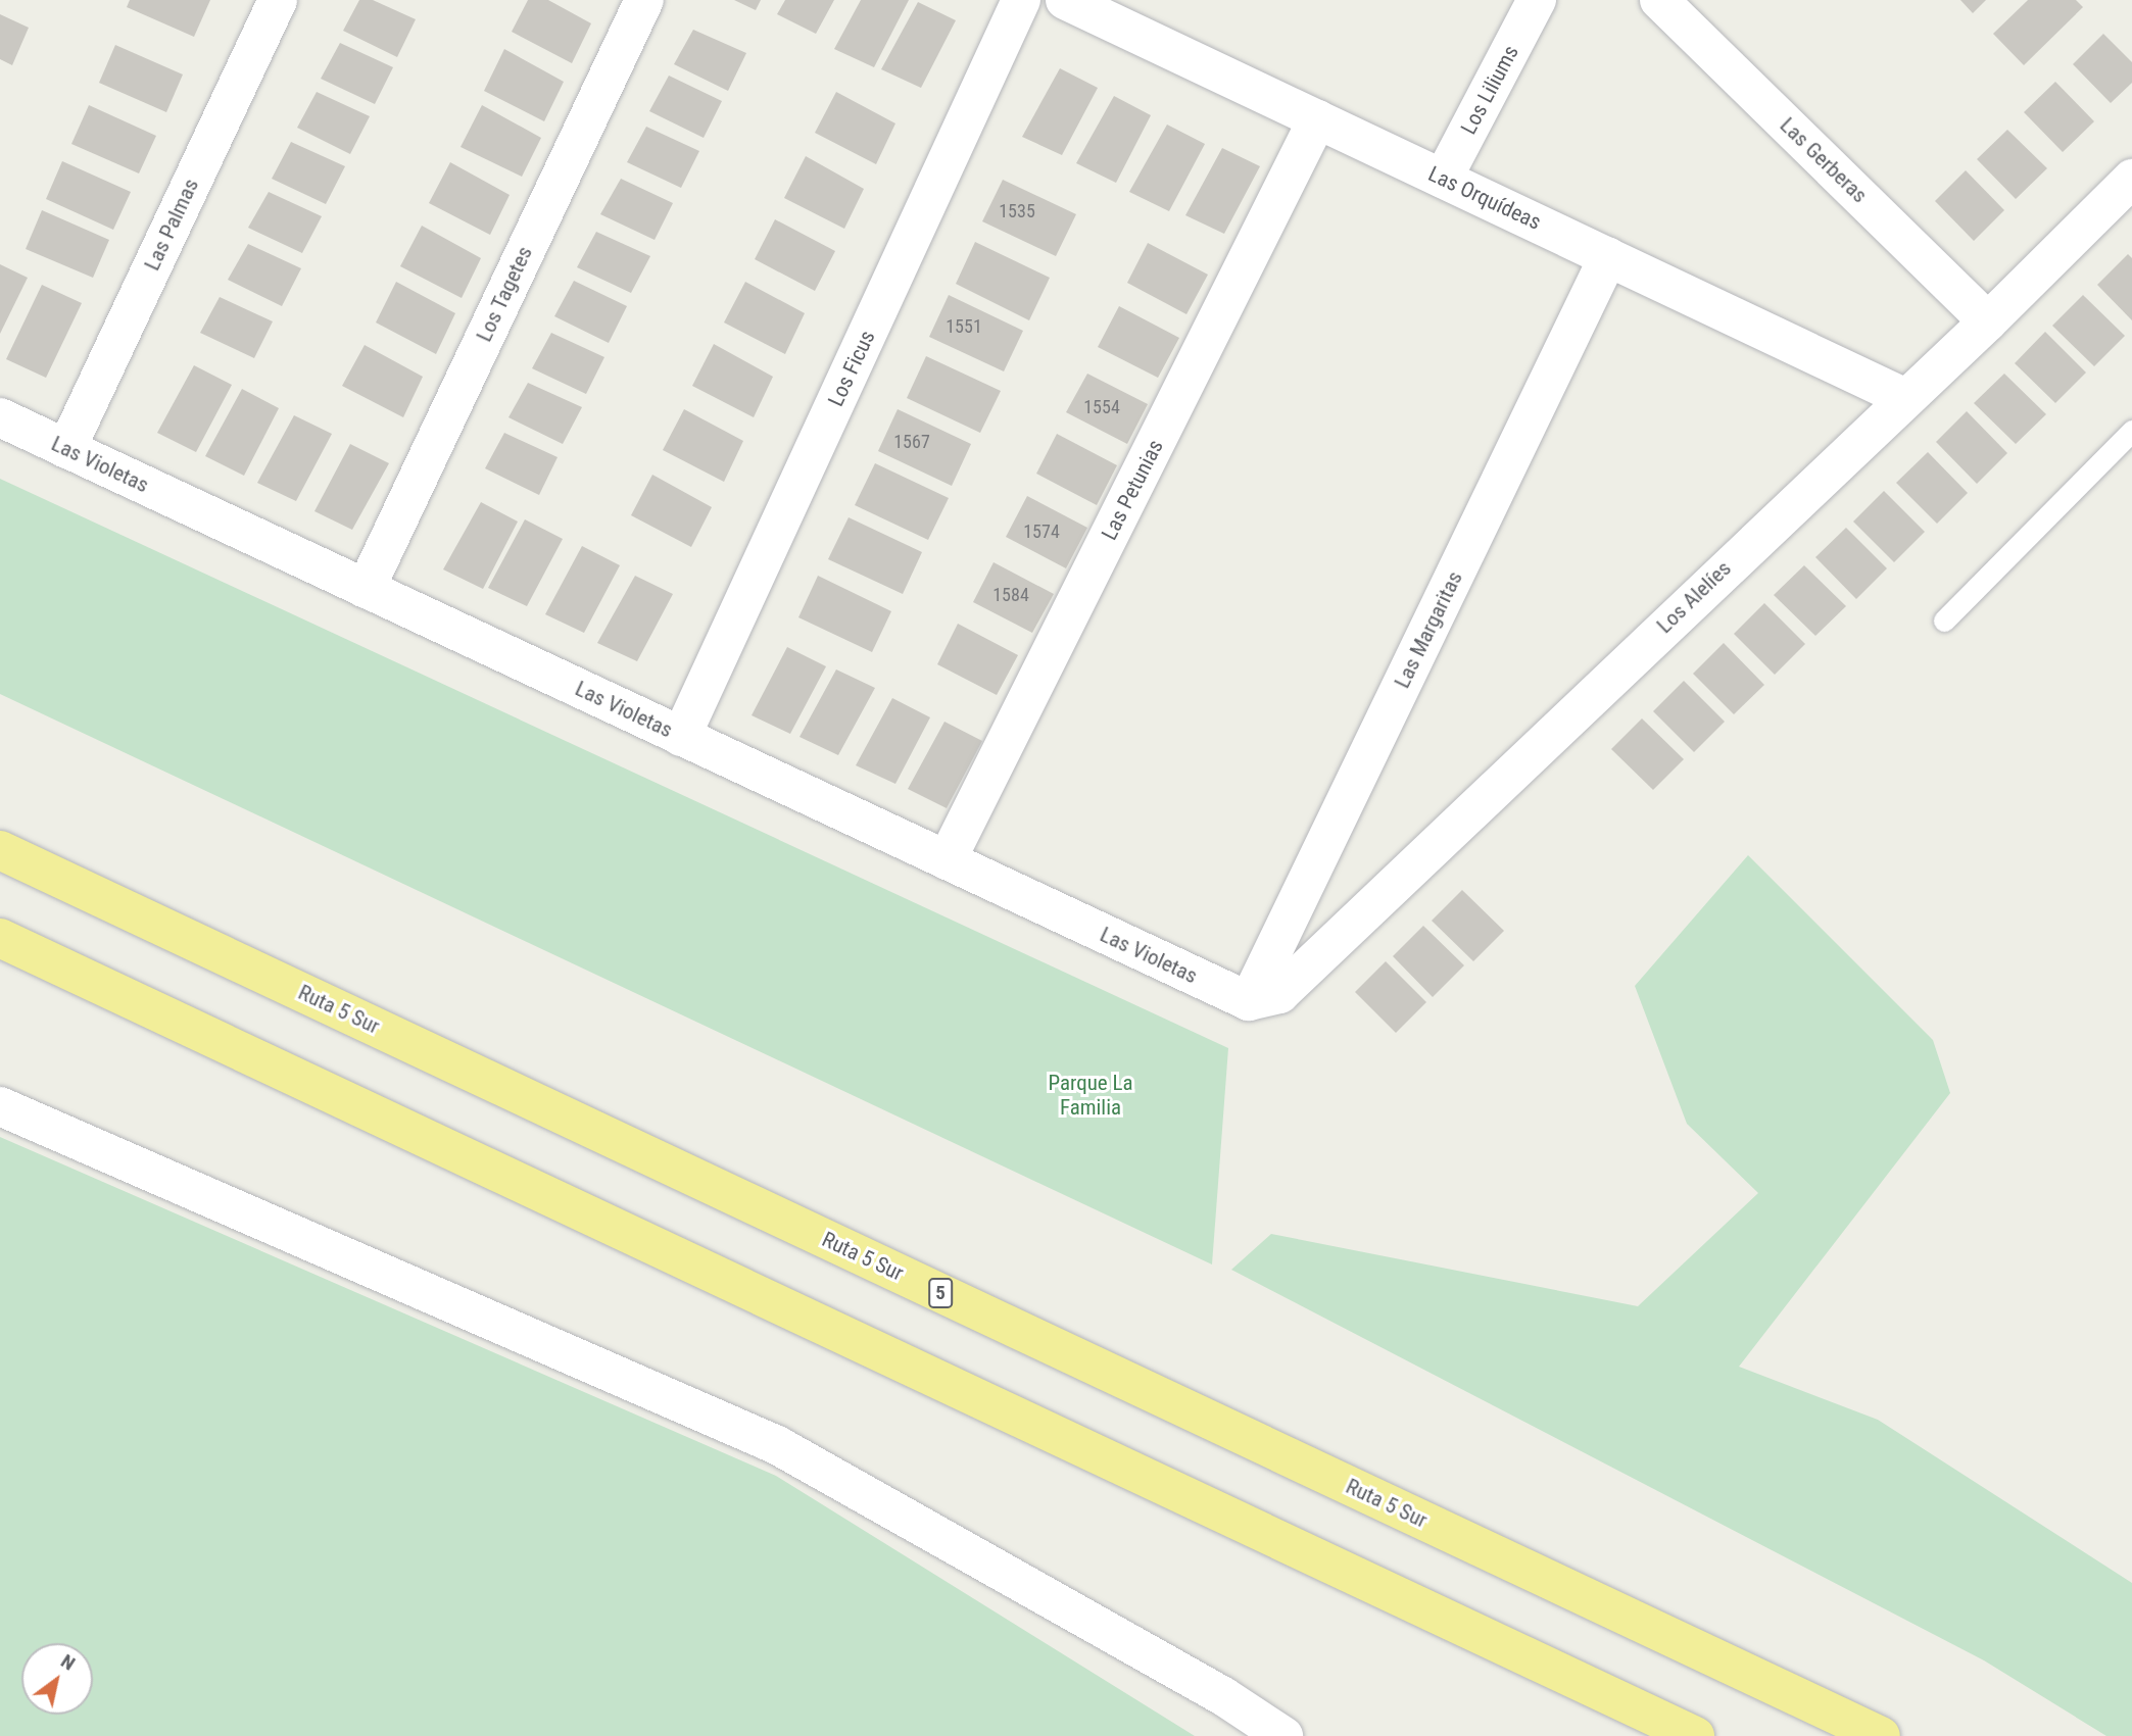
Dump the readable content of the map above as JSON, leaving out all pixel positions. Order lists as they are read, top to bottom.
{
  "streets": {
    "highway": ["Ruta 5 Sur", "5"],
    "street": [
      "Los Liliums",
      "Las Gerberas",
      "Las Orquídeas",
      "Las Palmas",
      "Los Tagetes",
      "Los Ficus",
      "Las Violetas",
      "Las Petunias",
      "Los Alelíes",
      "Las Margaritas"
    ]
  },
  "crossings": [
    ["Los Liliums", "Las Orquídeas"],
    ["Las Gerberas", "Los Alelíes"],
    ["Las Orquídeas", "Las Petunias"],
    ["Las Orquídeas", "Los Alelíes"],
    ["Las Orquídeas", "Las Margaritas"],
    ["Las Palmas", "Las Violetas"],
    ["Los Tagetes", "Las Violetas"],
    ["Los Ficus", "Las Violetas"],
    ["Las Violetas", "Las Petunias"],
    ["Las Violetas", "Los Alelíes"],
    ["Las Violetas", "Las Margaritas"],
    ["Los Alelíes", "Las Margaritas"]
  ],
  "parks": ["Parque La Familia"],
  "house_numbers": [
    "1535",
    "1551",
    "1554",
    "1567",
    "1574",
    "1584"
  ],
  "north": "top right"
}
